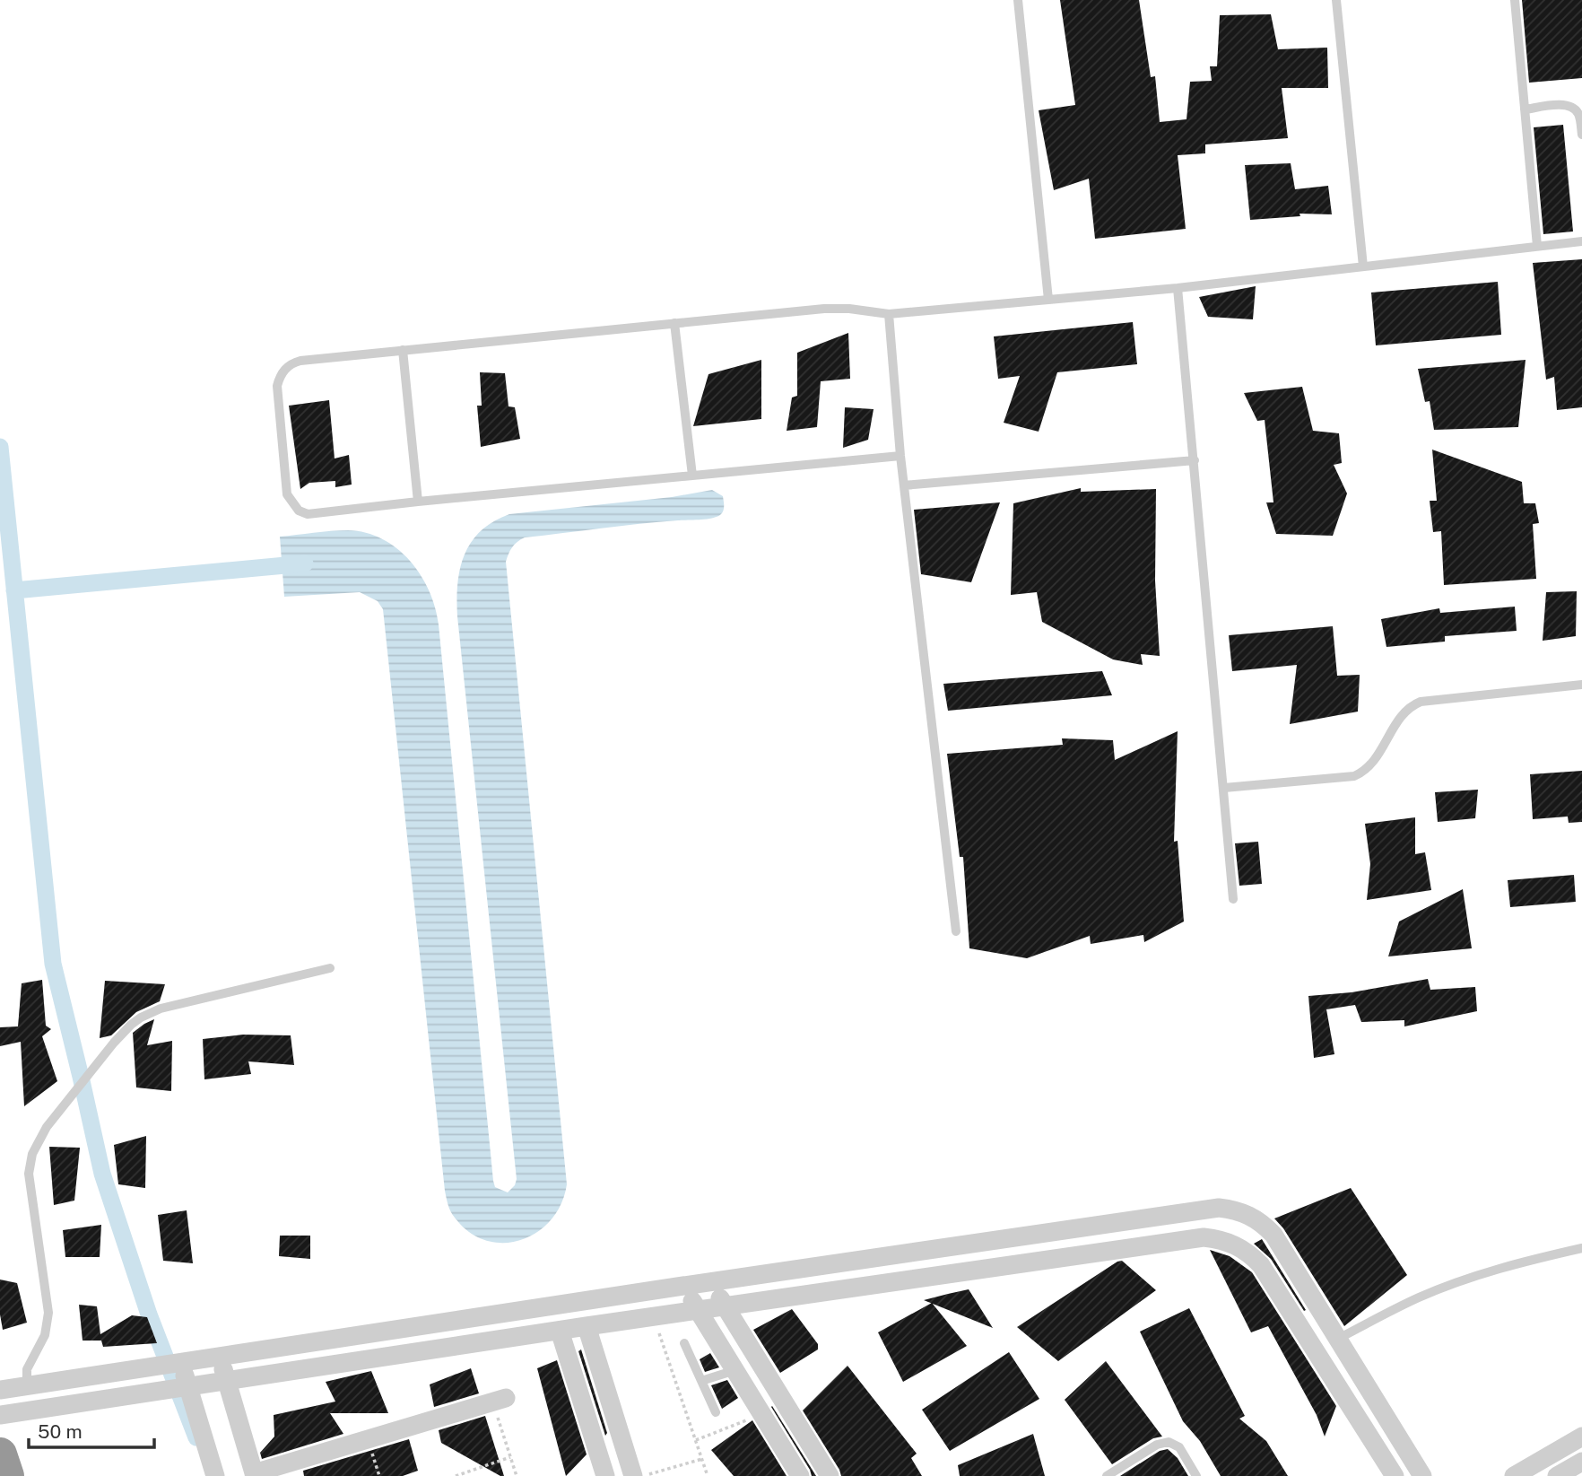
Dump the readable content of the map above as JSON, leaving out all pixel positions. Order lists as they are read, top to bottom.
{
  "scale_bar": "50 m"
}
